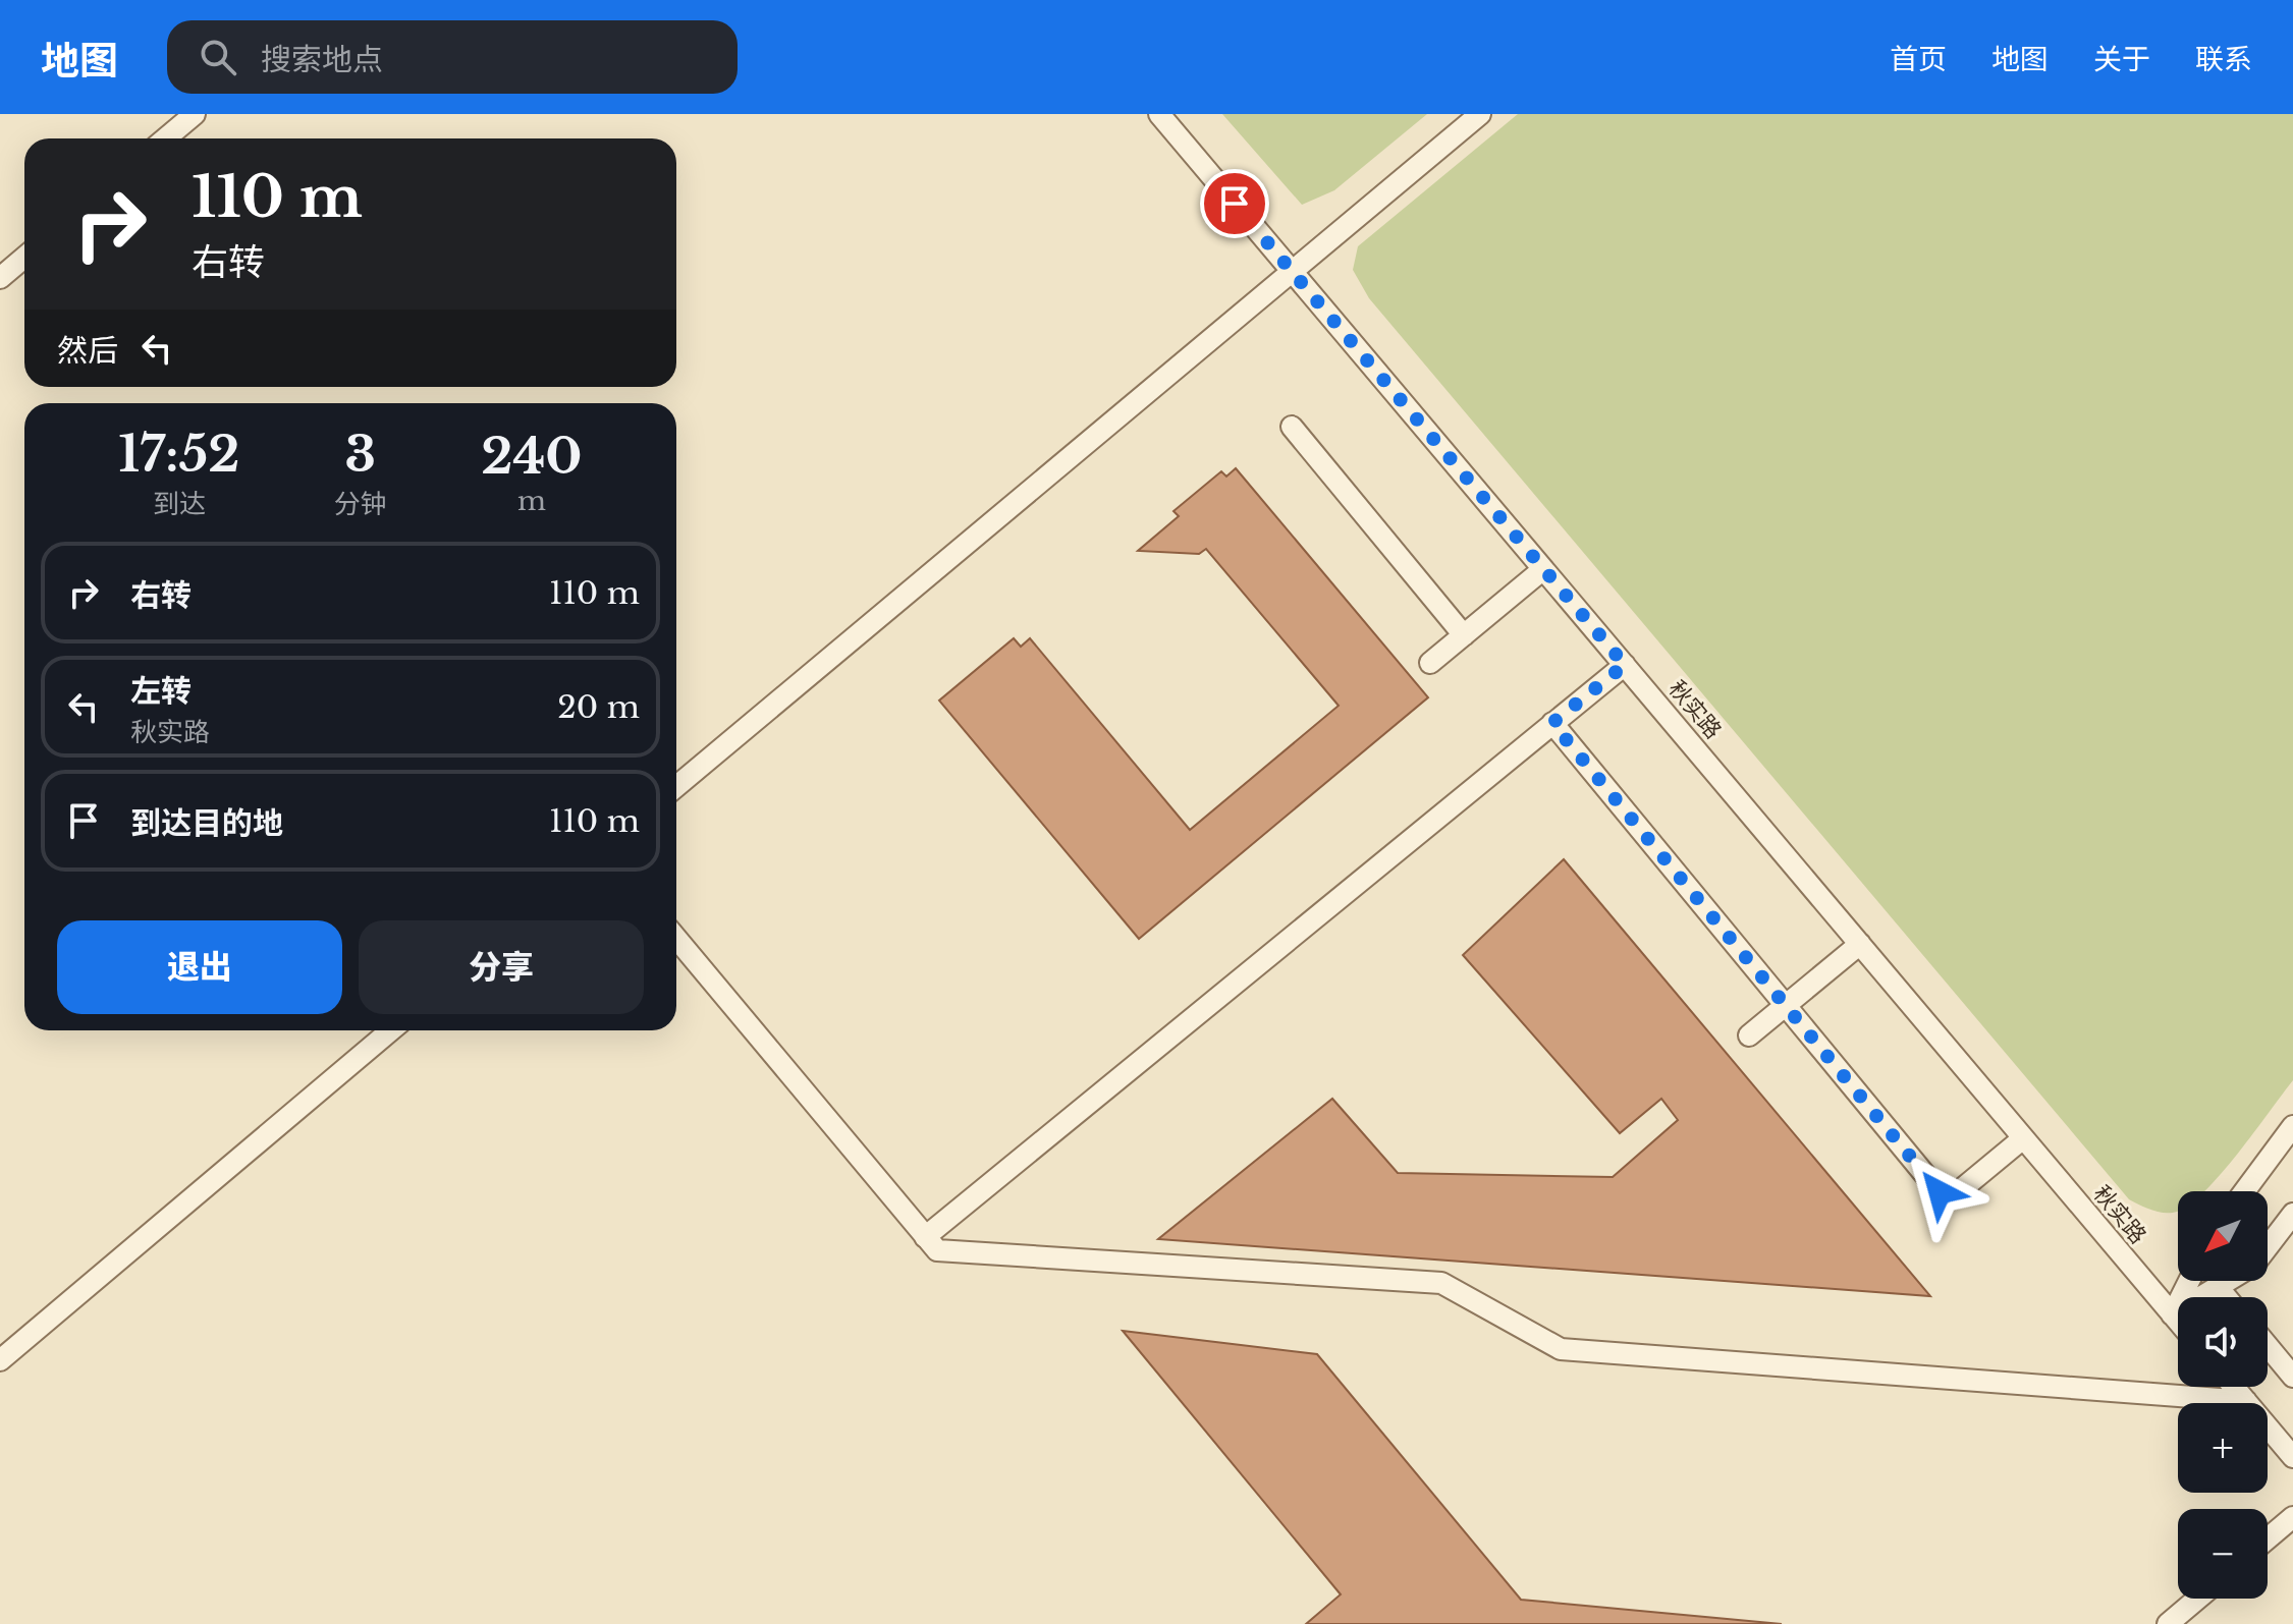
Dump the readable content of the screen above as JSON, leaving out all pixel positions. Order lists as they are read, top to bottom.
{
  "streets": {
    "lane": ["秋实路"]
  },
  "north": "bottom left",
  "page": {
    "header": "地图",
    "search": "搜索地点",
    "nav": [
      "首页",
      "地图",
      "关于",
      "联系"
    ],
    "turn": ["110 m", "右转"],
    "then": "然后",
    "eta": [
      "17:52",
      "到达",
      "3",
      "分钟",
      "240",
      "m"
    ],
    "list": [
      {
        "name": "右转",
        "value": "110 m"
      },
      {
        "name": "左转",
        "note": "秋实路",
        "value": "20 m"
      },
      {
        "name": "到达目的地",
        "value": "110 m"
      }
    ],
    "buttons": ["退出", "分享"],
    "map_buttons": ["+", "−"]
  }
}
